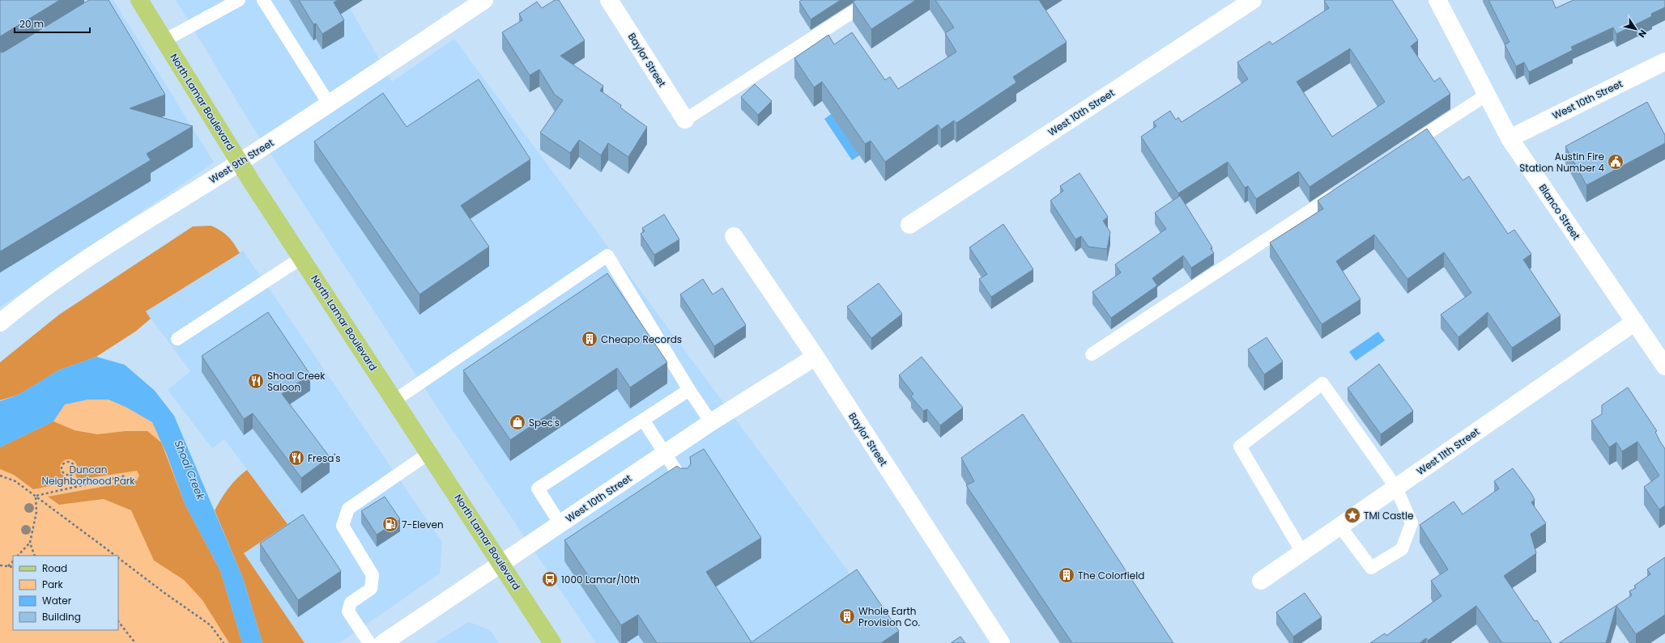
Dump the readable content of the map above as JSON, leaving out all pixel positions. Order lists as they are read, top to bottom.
{
  "streets": {
    "main road": ["North Lamar Boulevard"],
    "street": [
      "Baylor Street",
      "West 10th Street",
      "West 9th Street",
      "Blanco Street",
      "West 11th Street"
    ]
  },
  "crossings": [
    ["Baylor Street", "West 10th Street"],
    ["West 10th Street", "North Lamar Boulevard"],
    ["West 10th Street", "Blanco Street"],
    ["North Lamar Boulevard", "West 9th Street"],
    ["Blanco Street", "West 11th Street"]
  ],
  "water": ["Shoal Creek"],
  "parks": ["Duncan Neighborhood Park"],
  "places": {
    "public building": ["Austin Fire Station Number 4"],
    "building": ["Cheapo Records", "The Colorfield", "Whole Earth Provision Co."],
    "restaurant": ["Shoal Creek Saloon", "Fresa's"],
    "shop": ["Spec's"],
    "place": ["TMI Castle"],
    "fuel station": ["7-Eleven"],
    "bus stop": ["1000 Lamar/10th"]
  },
  "legend": [
    "Road",
    "Park",
    "Water",
    "Building"
  ],
  "scale_bar": "20 m",
  "north": "bottom right"
}
